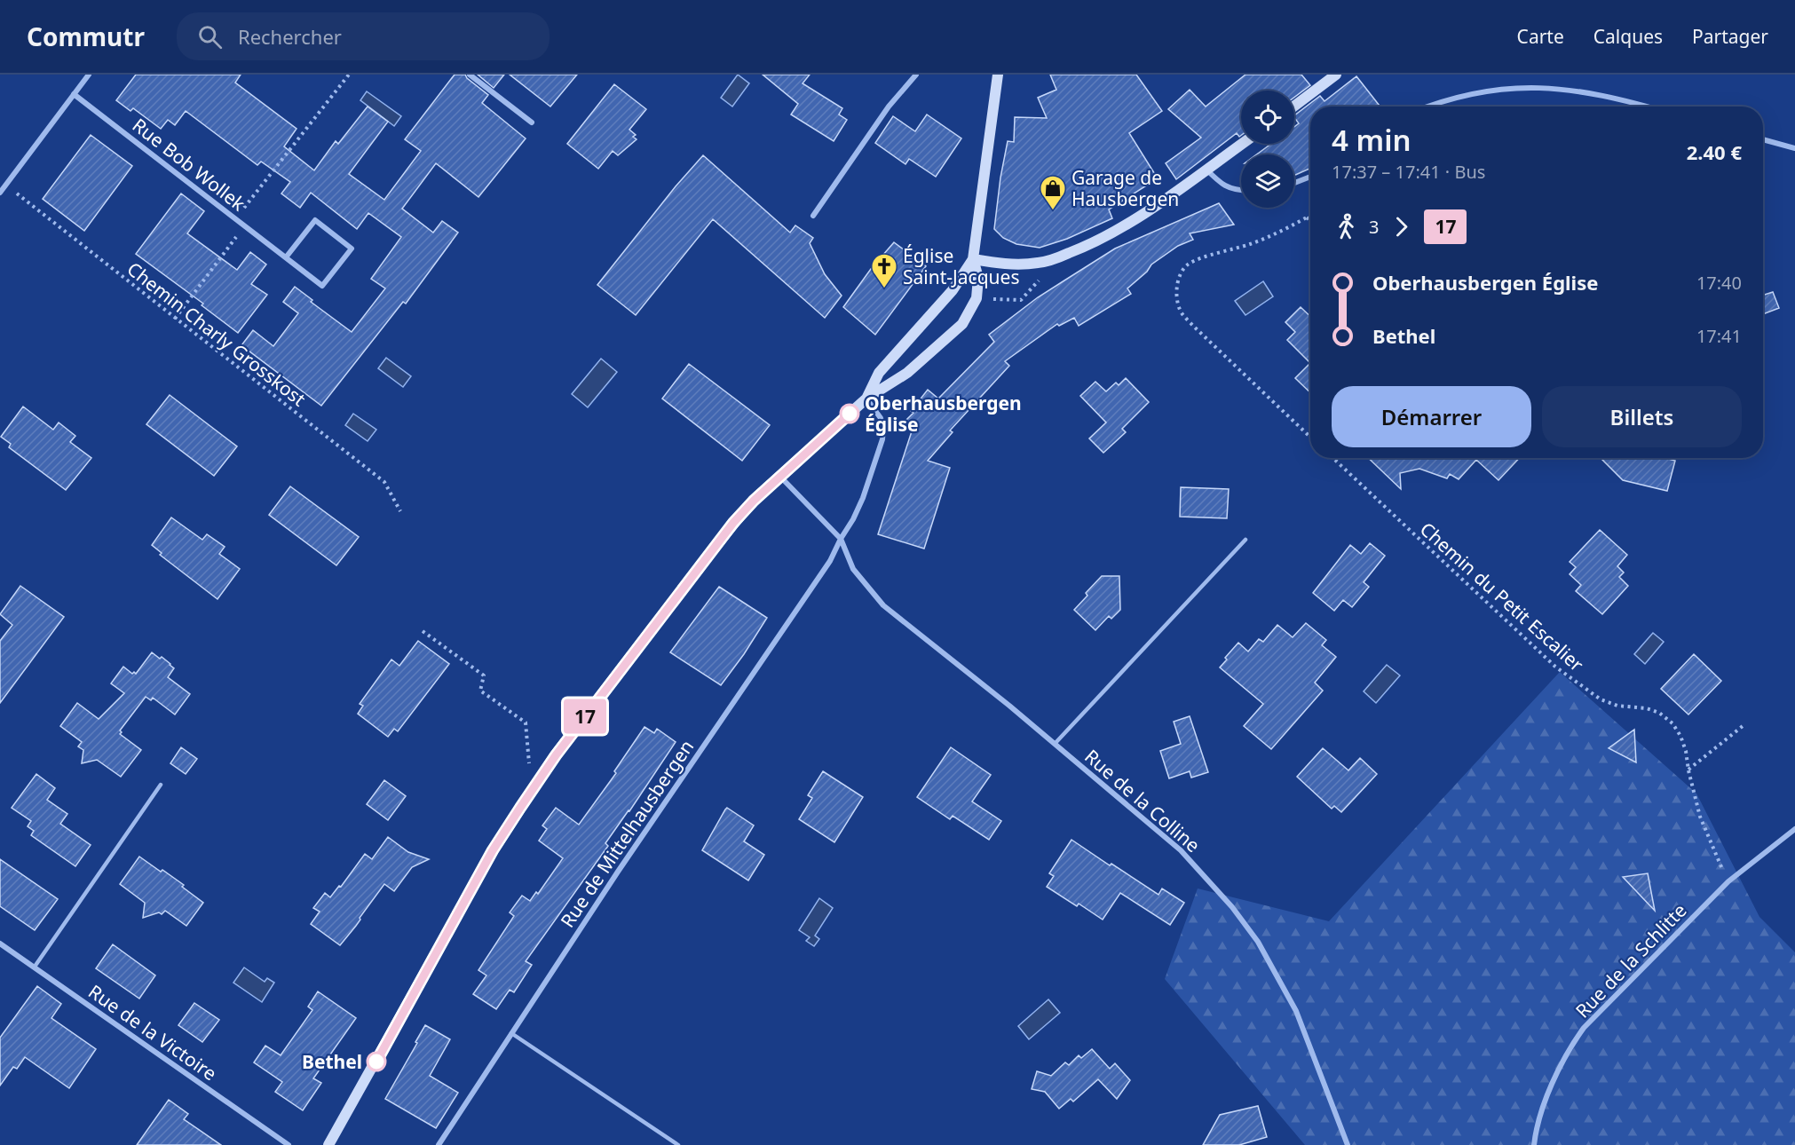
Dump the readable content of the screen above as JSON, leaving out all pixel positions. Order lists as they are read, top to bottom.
{
  "streets": {
    "street": [
      "Rue Bob Wollek",
      "Rue de la Colline",
      "Rue de Mittelhausbergen",
      "Rue de la Schlitte",
      "Rue de la Victoire"
    ],
    "path": ["Chemin Charly Grosskost", "Chemin du Petit Escalier"]
  },
  "crossings": [
    ["Chemin du Petit Escalier", "Rue de la Schlitte"],
    ["Rue de la Colline", "Rue de Mittelhausbergen"]
  ],
  "places": {
    "shop": ["Garage de Hausbergen"],
    "church": ["Église Saint-Jacques"],
    "other": ["Oberhausbergen Église", "Bethel"]
  },
  "lines": ["bus line 17"],
  "page": {
    "header": "Commutr",
    "search": "Rechercher",
    "nav": ["Carte", "Calques", "Partager"],
    "on_map": "17",
    "heading": ["4 min", "17:37 – 17:41 · Bus", "2.40 €"],
    "legs": ["3", "17"],
    "list": [
      {
        "name": "Oberhausbergen Église",
        "value": "17:40"
      },
      {
        "name": "Bethel",
        "value": "17:41"
      }
    ],
    "buttons": ["Démarrer", "Billets"]
  }
}
